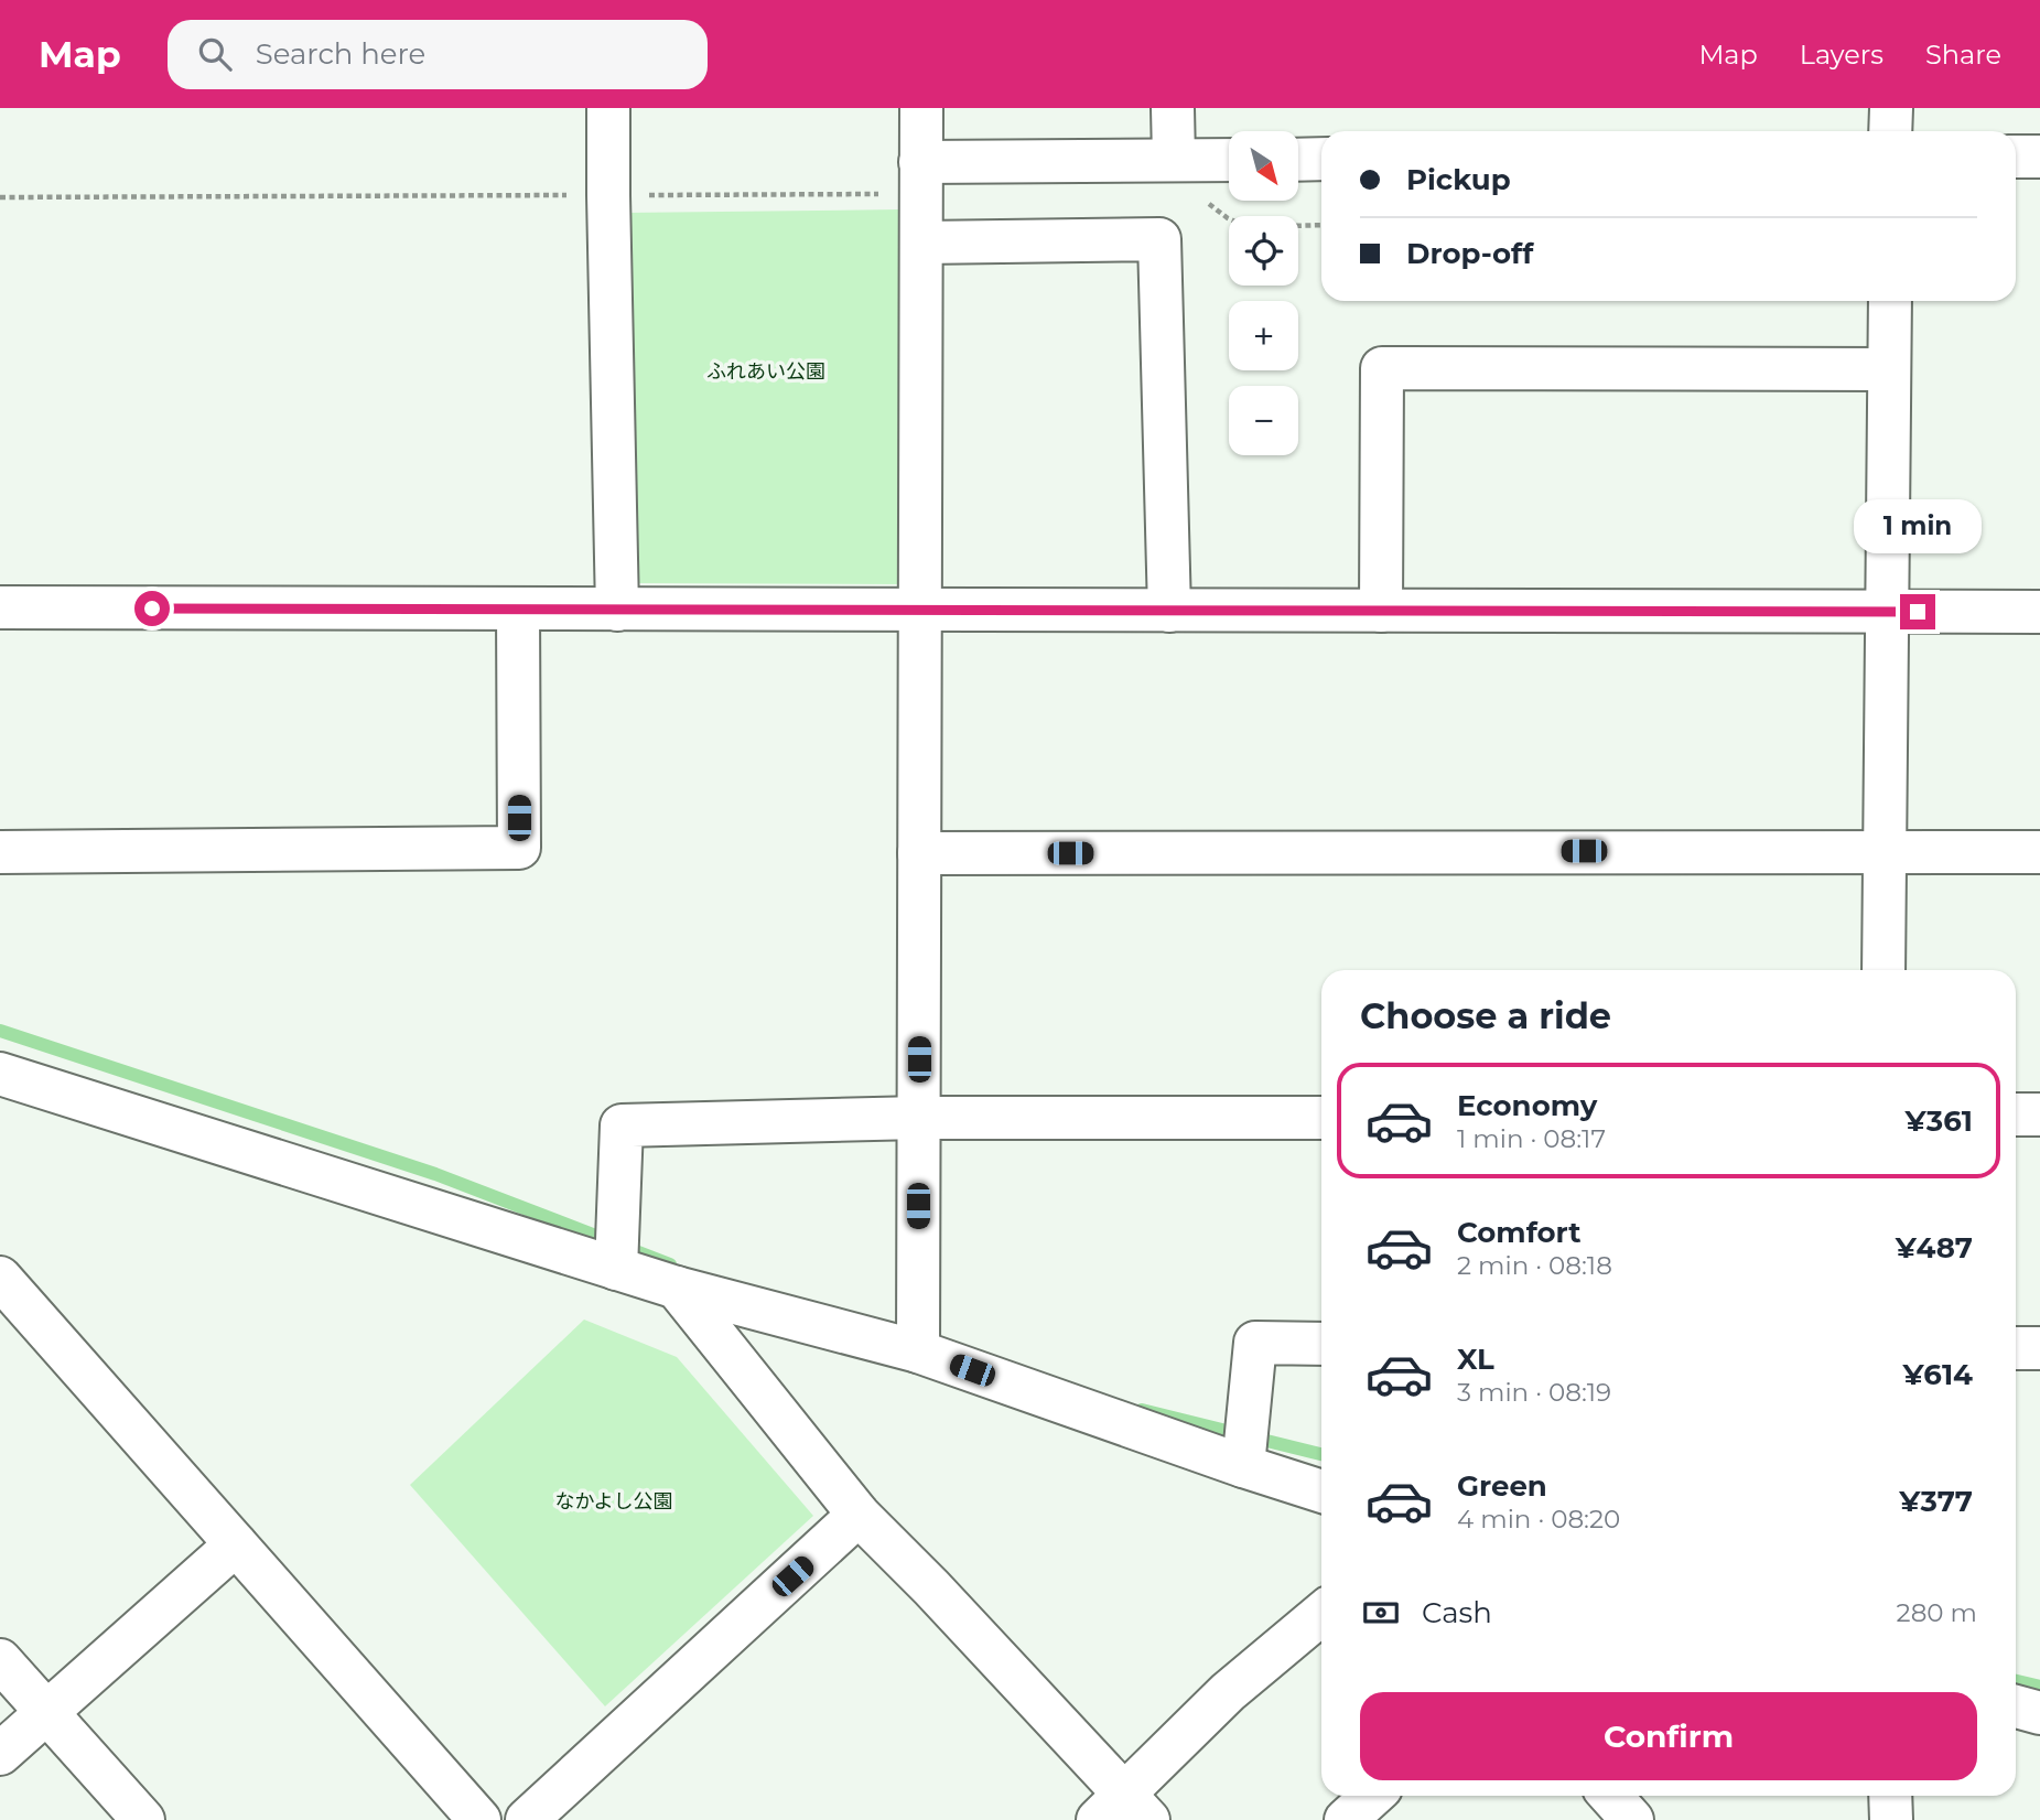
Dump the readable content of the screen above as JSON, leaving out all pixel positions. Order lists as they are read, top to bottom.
{
  "parks": ["ふれあい公園", "なかよし公園"],
  "north": "bottom right",
  "page": {
    "header": "Map",
    "search": "Search here",
    "nav": ["Map", "Layers", "Share"],
    "map_buttons": ["+", "−"],
    "banner": ["Pickup", "Drop-off"],
    "bubble": "1 min",
    "heading": "Choose a ride",
    "list": [
      {
        "name": "Economy",
        "note": "1 min · 08:17",
        "value": "¥361"
      },
      {
        "name": "Comfort",
        "note": "2 min · 08:18",
        "value": "¥487"
      },
      {
        "name": "XL",
        "note": "3 min · 08:19",
        "value": "¥614"
      },
      {
        "name": "Green",
        "note": "4 min · 08:20",
        "value": "¥377"
      }
    ],
    "pay": ["Cash", "280 m"],
    "buttons": "Confirm"
  }
}
